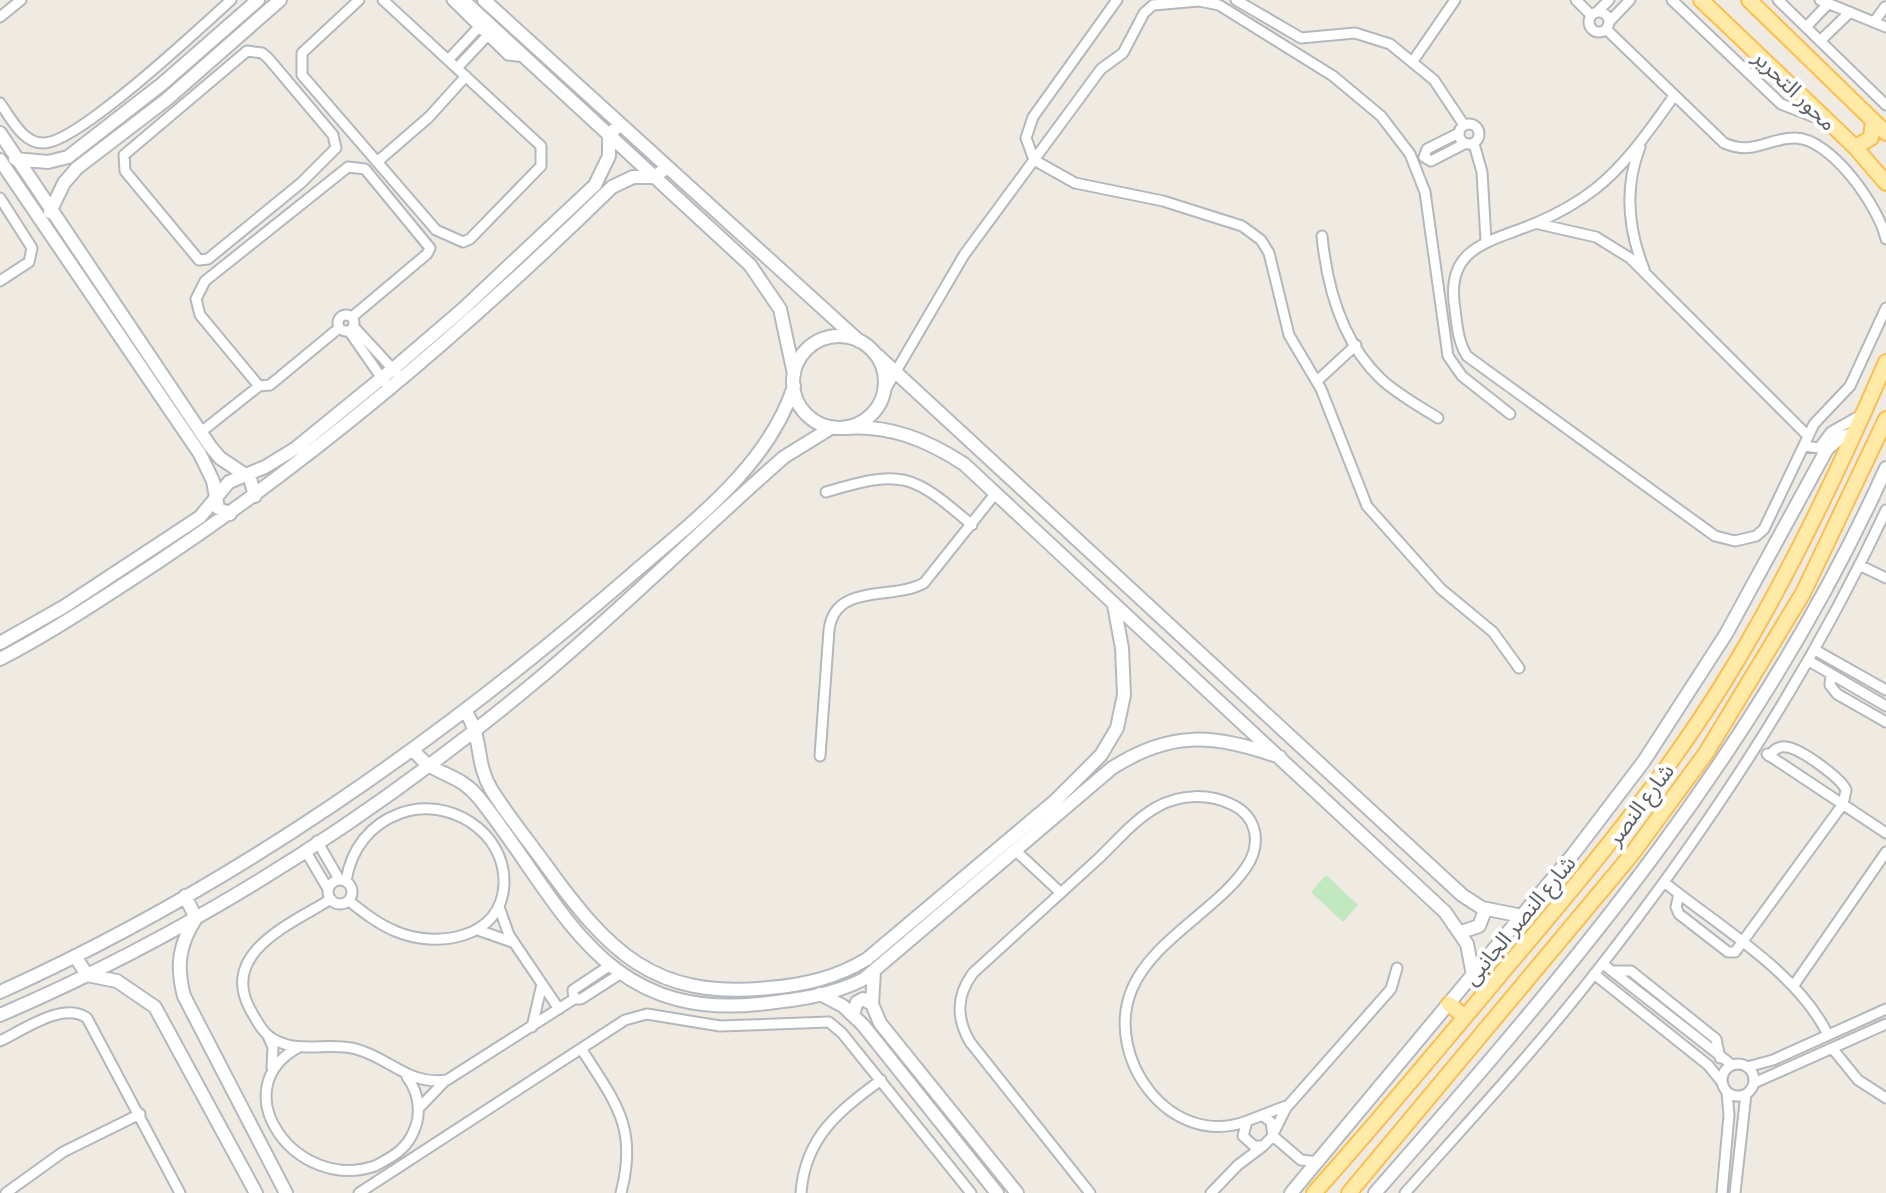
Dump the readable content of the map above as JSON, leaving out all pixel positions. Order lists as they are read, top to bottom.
{
  "streets": {
    "main road": ["محور التحرير", "شارع النصر"],
    "street": ["شارع النصر الجانبى"]
  },
  "crossings": [
    ["شارع النصر", "شارع النصر الجانبى"]
  ]
}
